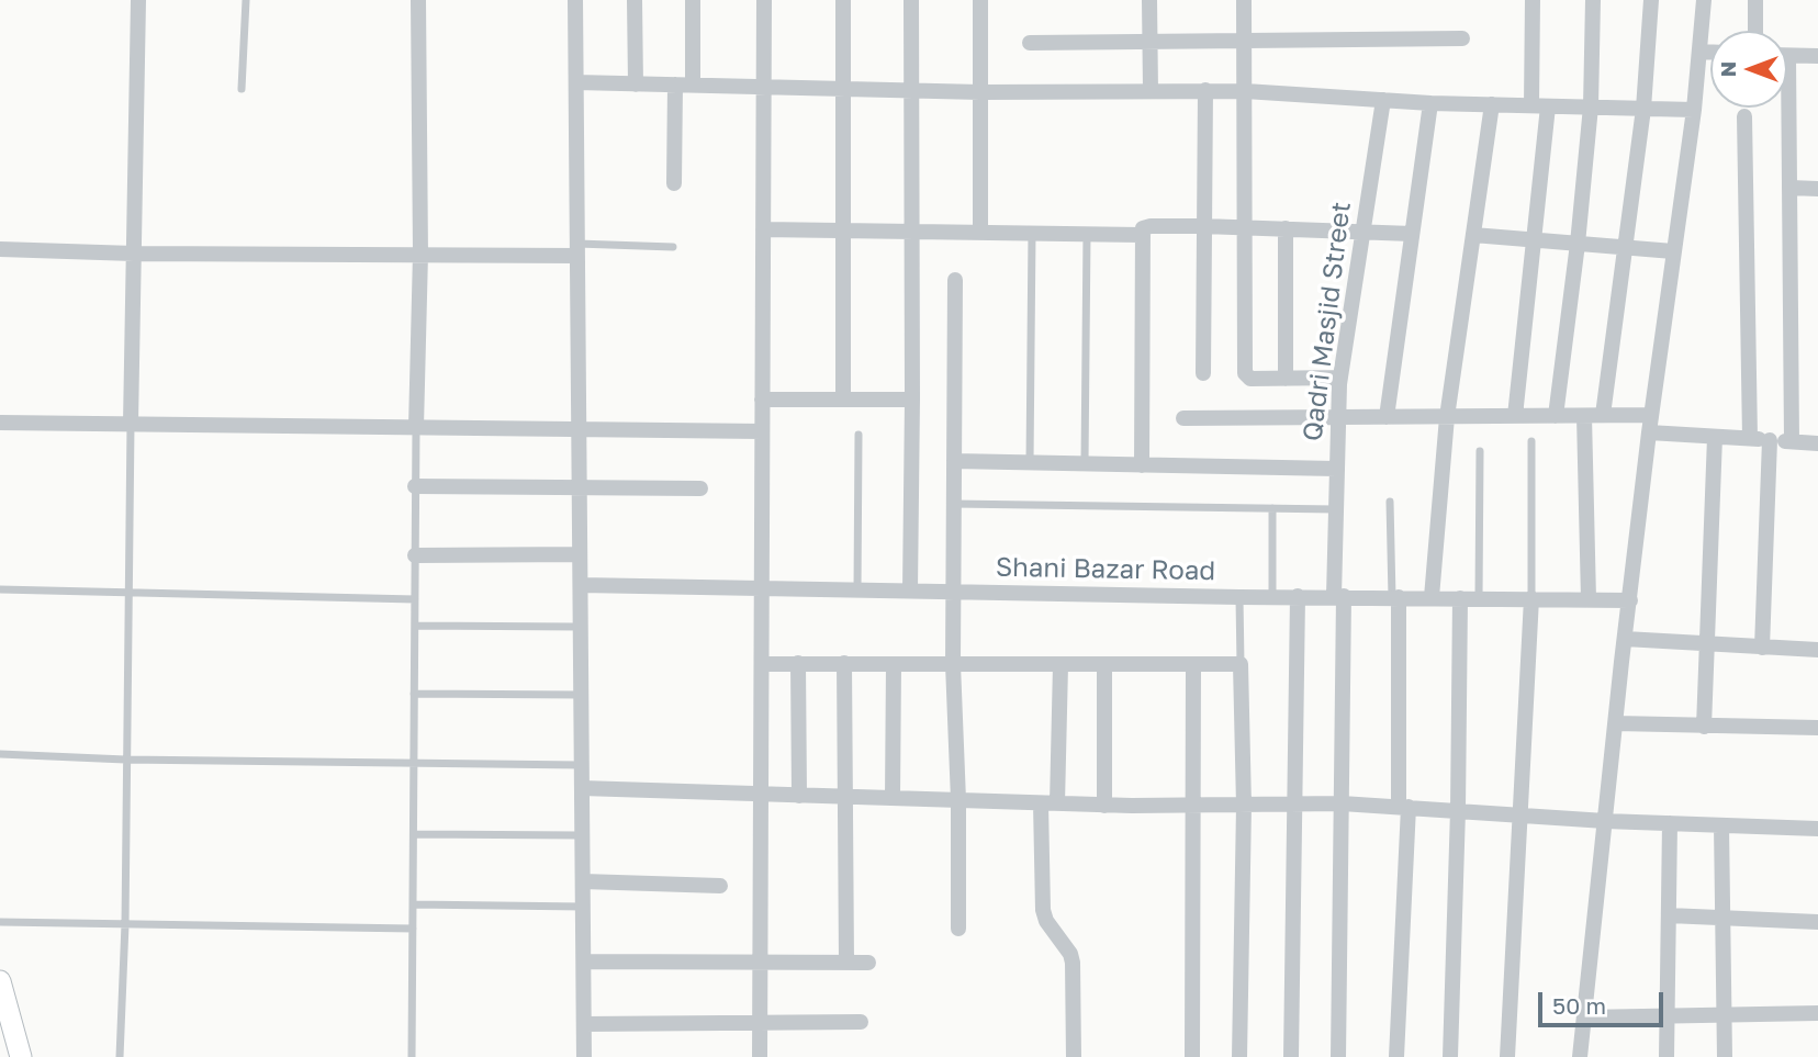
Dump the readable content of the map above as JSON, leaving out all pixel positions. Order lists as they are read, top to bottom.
{
  "streets": {
    "street": ["Qadri Masjid Street", "Shani Bazar Road"]
  },
  "crossings": [
    ["Qadri Masjid Street", "Shani Bazar Road"]
  ],
  "scale_bar": "50 m",
  "north": "left"
}
